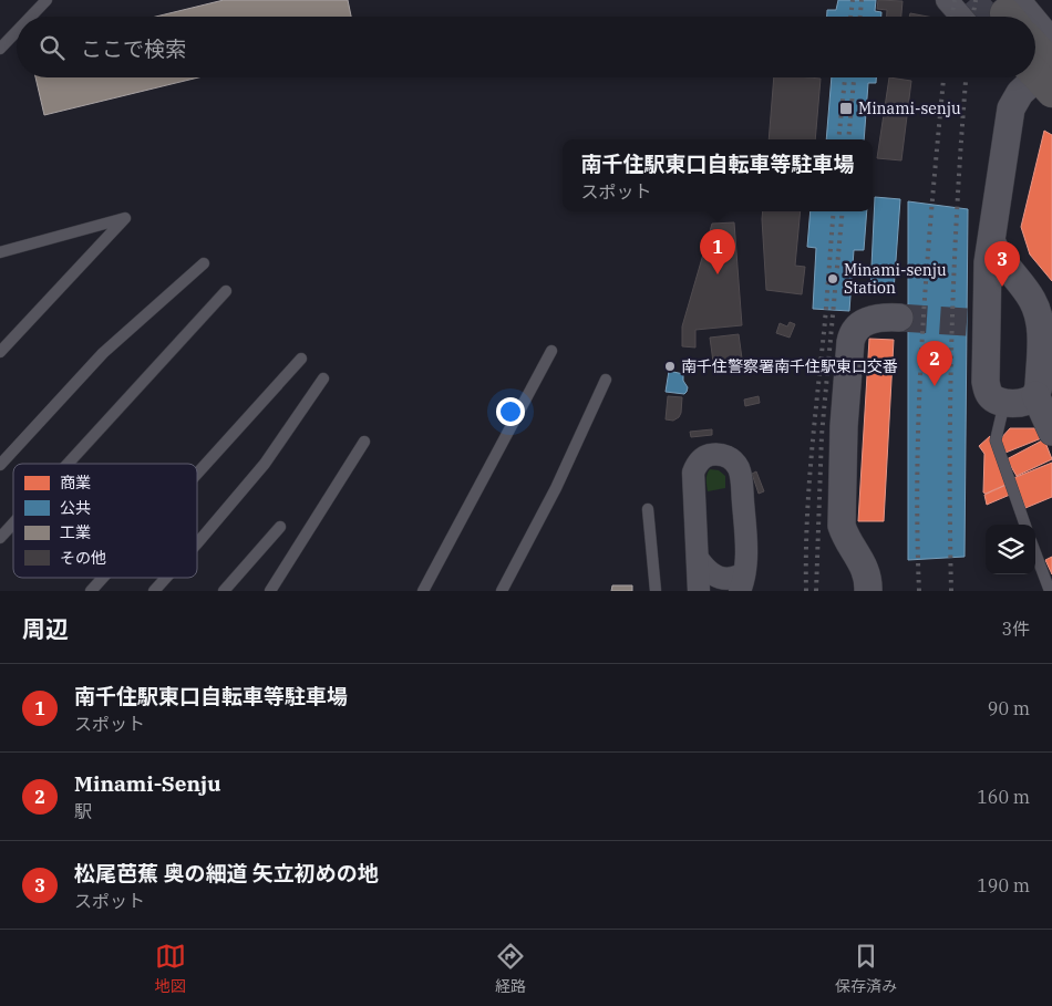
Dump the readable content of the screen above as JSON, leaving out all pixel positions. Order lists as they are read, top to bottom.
{
  "places": {
    "transit": ["Minami-senju"],
    "other": ["Minami-senju Station", "南千住警察署南千住駅東口交番"]
  },
  "legend": [
    "商業",
    "公共",
    "工業",
    "その他"
  ],
  "page": {
    "search": "ここで検索",
    "popup": ["南千住駅東口自転車等駐車場", "スポット"],
    "pins": ["1", "3", "2"],
    "heading": ["周辺", "3件"],
    "list": [
      {
        "mark": "1",
        "name": "南千住駅東口自転車等駐車場",
        "note": "スポット",
        "value": "90 m"
      },
      {
        "mark": "2",
        "name": "Minami-Senju",
        "note": "駅",
        "value": "160 m"
      },
      {
        "mark": "3",
        "name": "松尾芭蕉 奥の細道 矢立初めの地",
        "note": "スポット",
        "value": "190 m"
      }
    ],
    "nav": ["地図", "経路", "保存済み"]
  }
}
